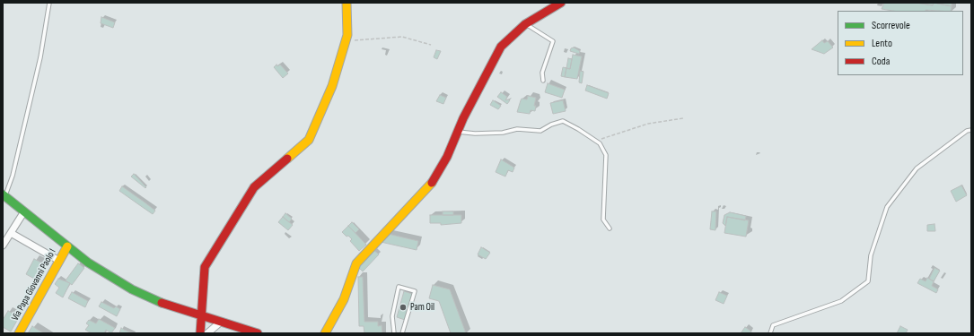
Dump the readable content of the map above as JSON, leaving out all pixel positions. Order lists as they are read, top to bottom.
{
  "streets": {
    "street": ["Via Papa Giovanni Paolo I"]
  },
  "places": ["Pam Oil"],
  "legend": ["Scorrevole", "Lento", "Coda"]
}
